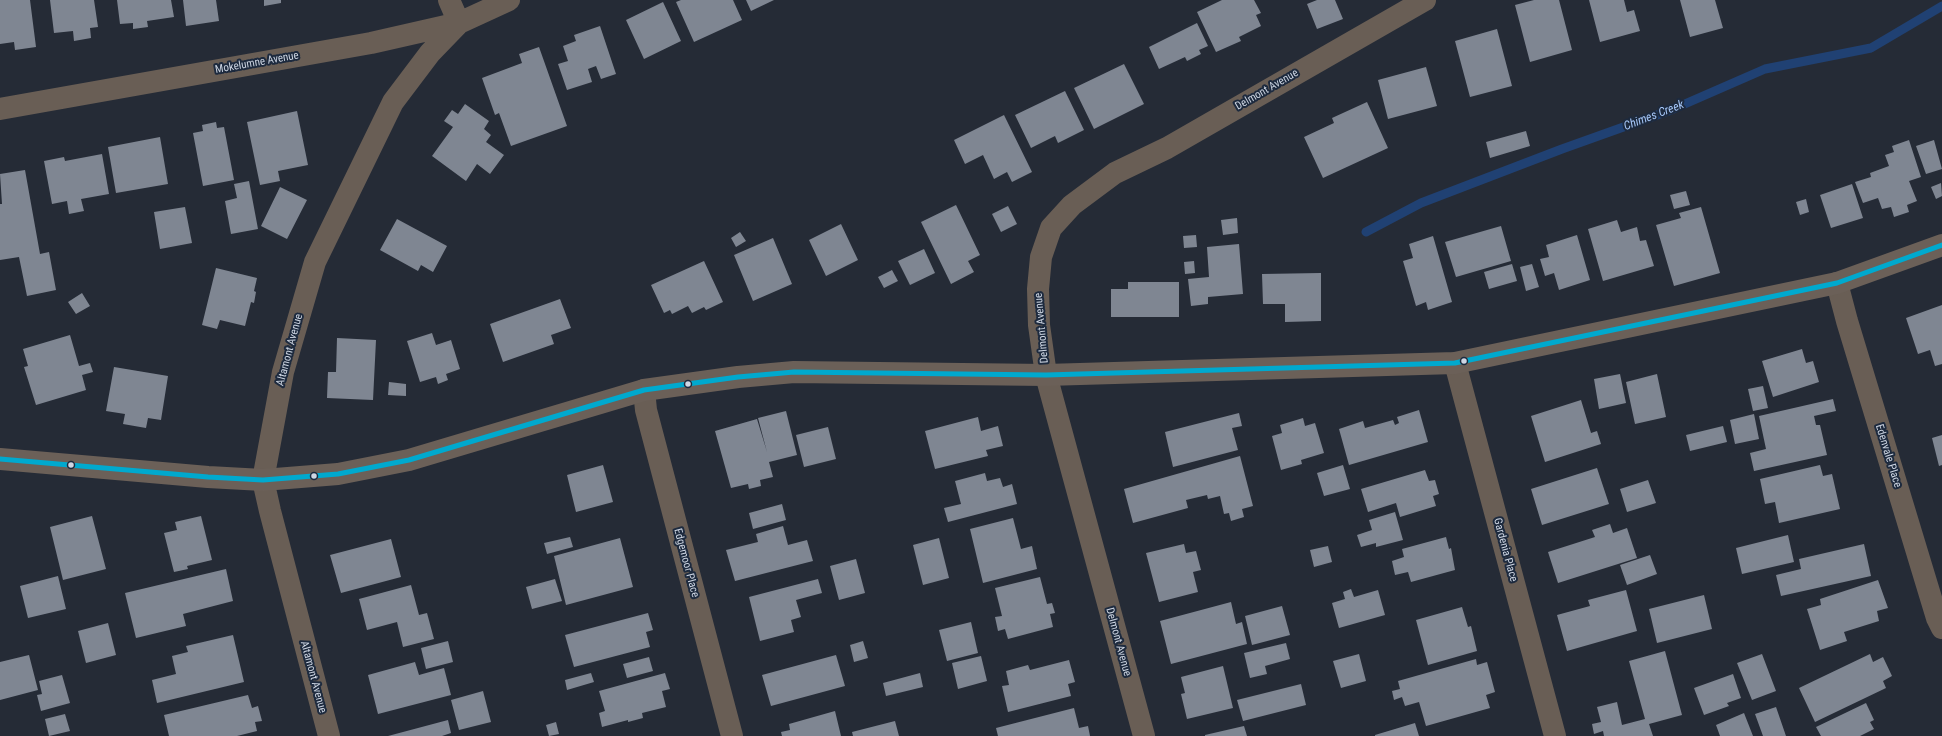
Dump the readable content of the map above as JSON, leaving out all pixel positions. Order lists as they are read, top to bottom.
{
  "streets": {
    "street": [
      "Mokelumne Avenue",
      "Delmont Avenue",
      "Altamont Avenue",
      "Edenvale Place",
      "Gardenia Place",
      "Edgemoor Place"
    ]
  },
  "crossings": [
    ["Mokelumne Avenue", "Altamont Avenue"]
  ],
  "water": ["Chimes Creek"]
}
